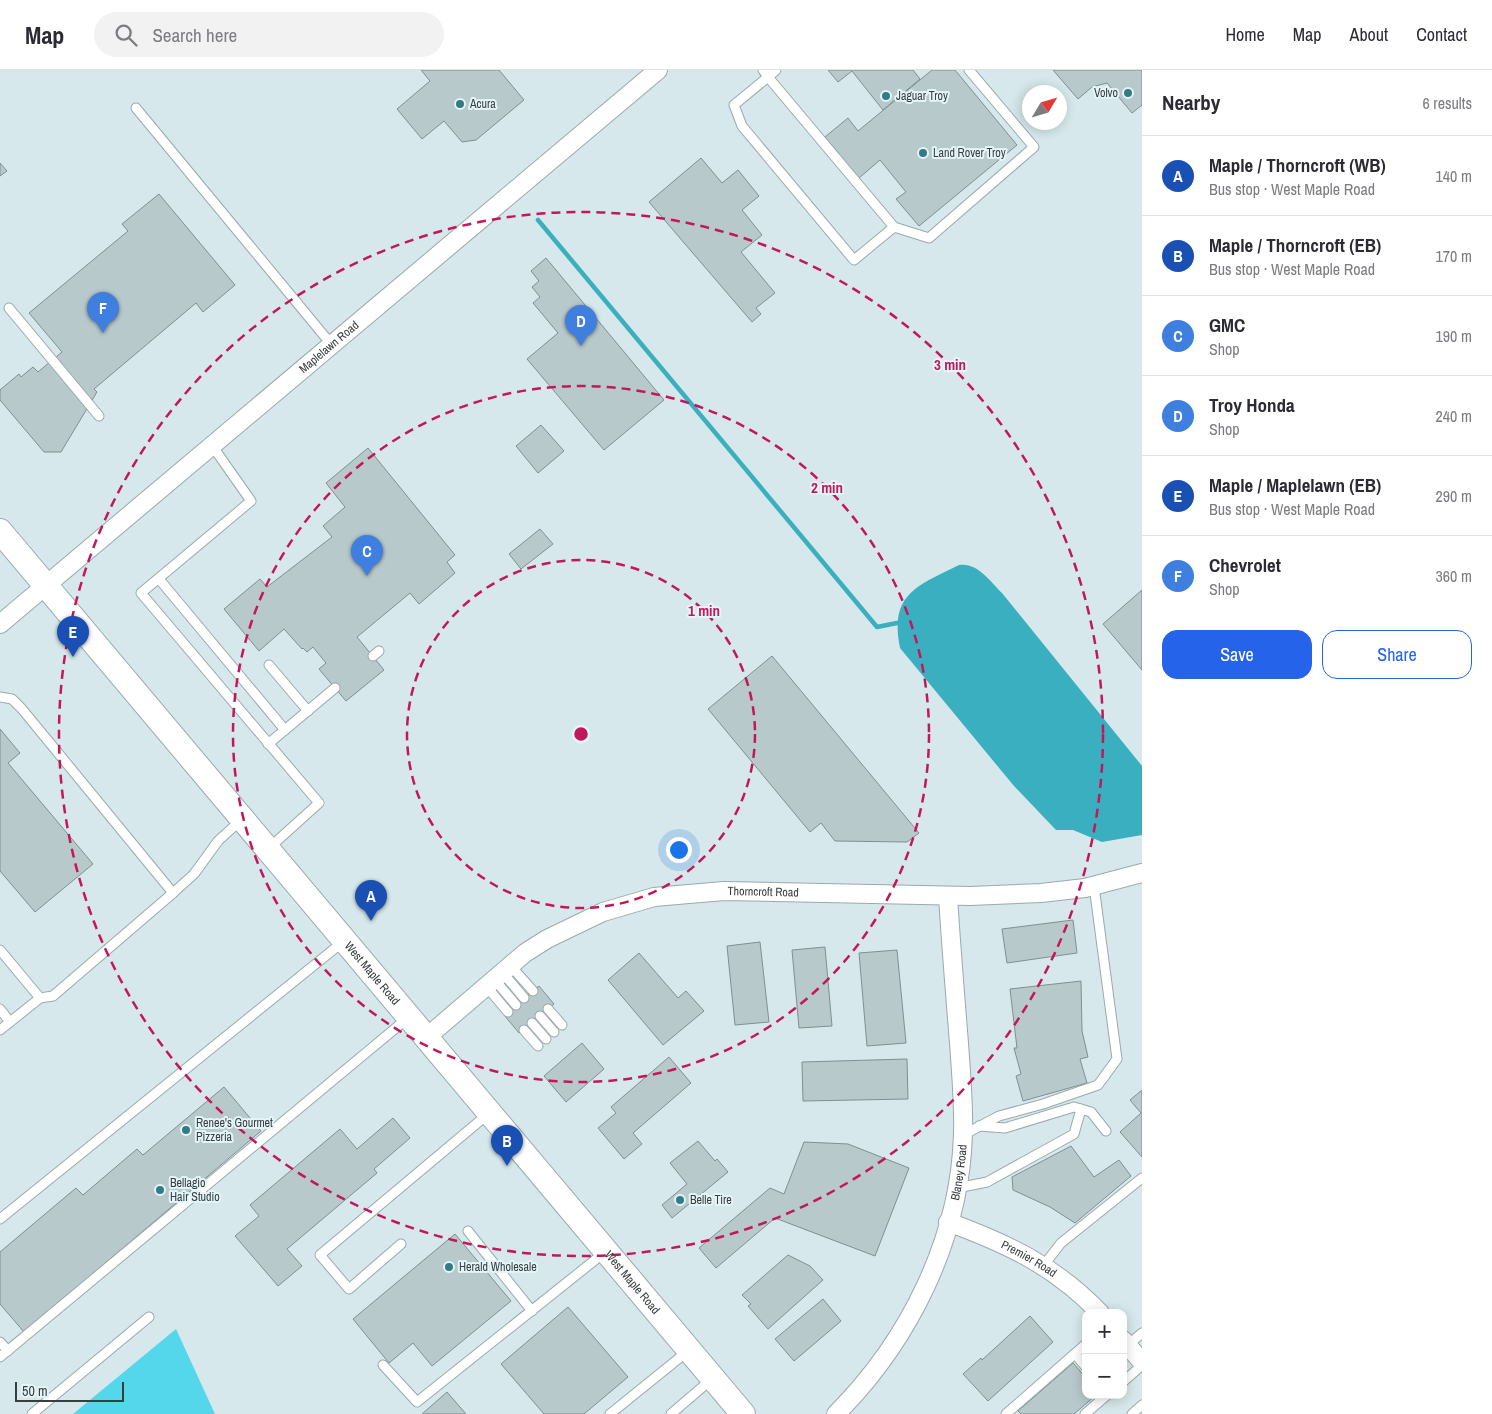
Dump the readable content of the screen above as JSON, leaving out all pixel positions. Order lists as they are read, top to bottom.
{
  "streets": {
    "main road": ["West Maple Road"],
    "street": [
      "Maplelawn Road",
      "Thorncroft Road",
      "Blaney Road",
      "Premier Road"
    ]
  },
  "crossings": [
    ["Maplelawn Road", "West Maple Road"],
    ["Thorncroft Road", "West Maple Road"],
    ["Thorncroft Road", "Blaney Road"],
    ["Blaney Road", "Premier Road"]
  ],
  "places": [
    "Volvo",
    "Jaguar Troy",
    "Acura",
    "Land Rover Troy",
    "Renee's Gourmet Pizzeria",
    "Bellagio Hair Studio",
    "Belle Tire",
    "Herald Wholesale"
  ],
  "scale_bar": "50 m",
  "north": "top right",
  "page": {
    "header": "Map",
    "search": "Search here",
    "nav": [
      "Home",
      "Map",
      "About",
      "Contact"
    ],
    "heading": ["Nearby", "6 results"],
    "list": [
      {
        "mark": "A",
        "name": "Maple / Thorncroft (WB)",
        "note": "Bus stop · West Maple Road",
        "value": "140 m"
      },
      {
        "mark": "B",
        "name": "Maple / Thorncroft (EB)",
        "note": "Bus stop · West Maple Road",
        "value": "170 m"
      },
      {
        "mark": "C",
        "name": "GMC",
        "note": "Shop",
        "value": "190 m"
      },
      {
        "mark": "D",
        "name": "Troy Honda",
        "note": "Shop",
        "value": "240 m"
      },
      {
        "mark": "E",
        "name": "Maple / Maplelawn (EB)",
        "note": "Bus stop · West Maple Road",
        "value": "290 m"
      },
      {
        "mark": "F",
        "name": "Chevrolet",
        "note": "Shop",
        "value": "360 m"
      }
    ],
    "pins": [
      "F",
      "D",
      "C",
      "E",
      "A",
      "B"
    ],
    "buttons": ["Save", "Share"],
    "map_buttons": ["+", "−"],
    "scale": "50 m"
  },
  "rings": ["3 min", "2 min", "1 min"]
}
